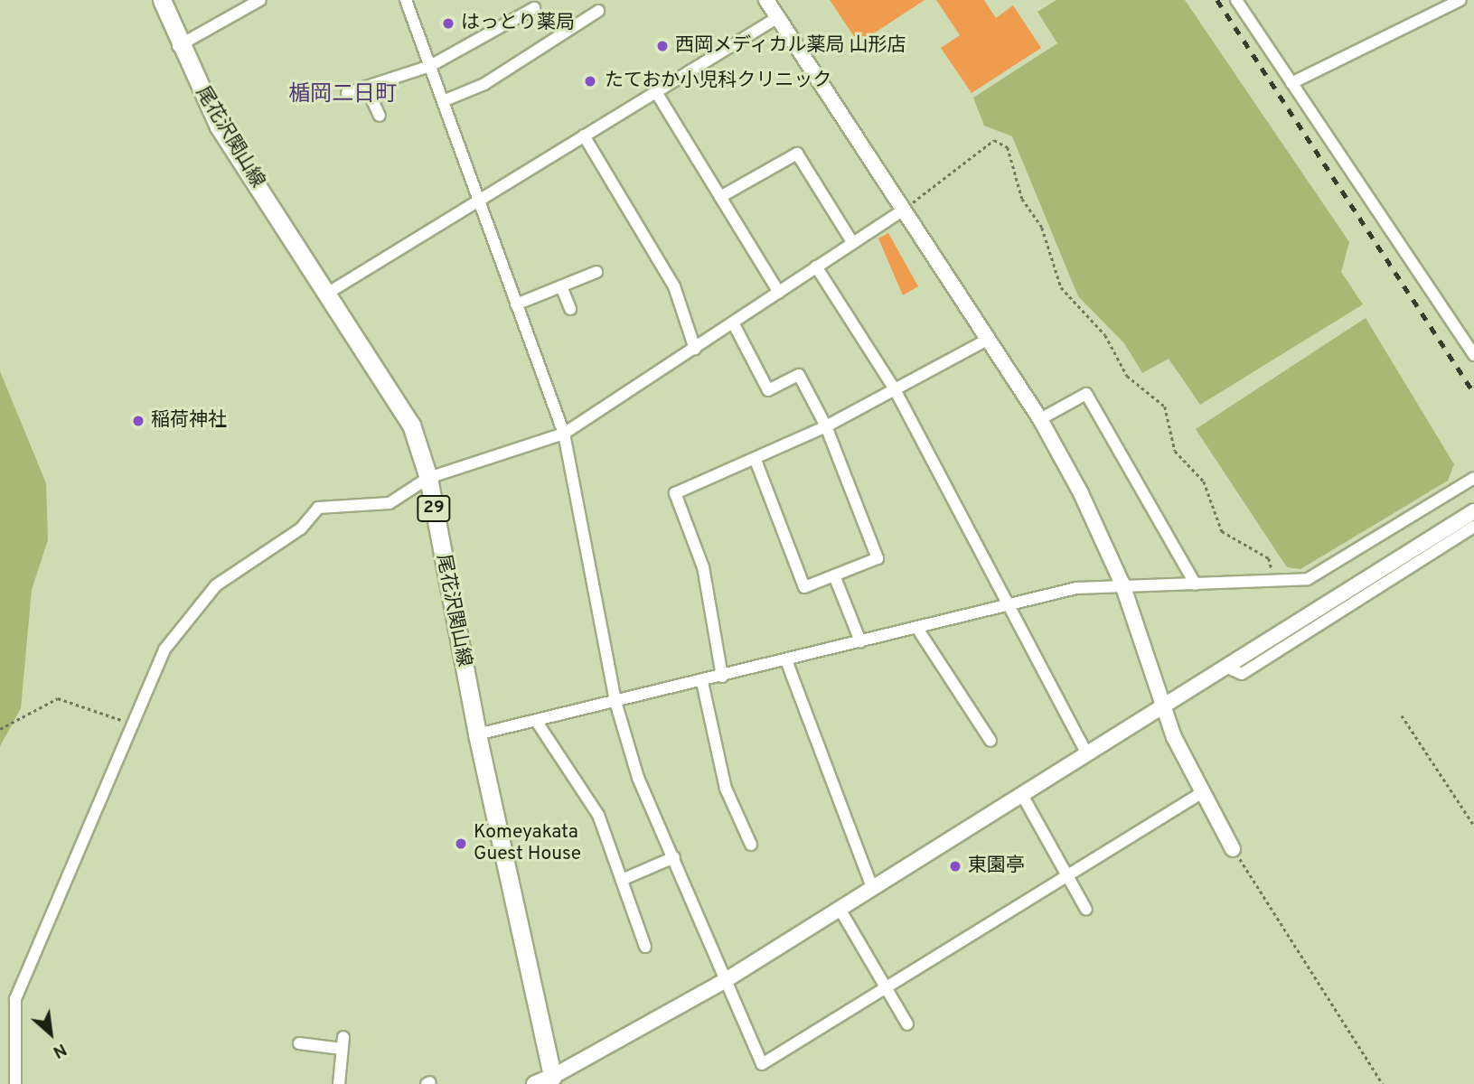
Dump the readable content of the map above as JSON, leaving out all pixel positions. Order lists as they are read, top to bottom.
{
  "streets": {
    "main road": ["尾花沢関山線", "29"]
  },
  "districts": ["楯岡二日町"],
  "places": [
    "はっとり薬局",
    "西岡メディカル薬局 山形店",
    "たておか小児科クリニック",
    "稲荷神社",
    "Komeyakata Guest House",
    "東園亭"
  ],
  "north": "bottom right"
}
